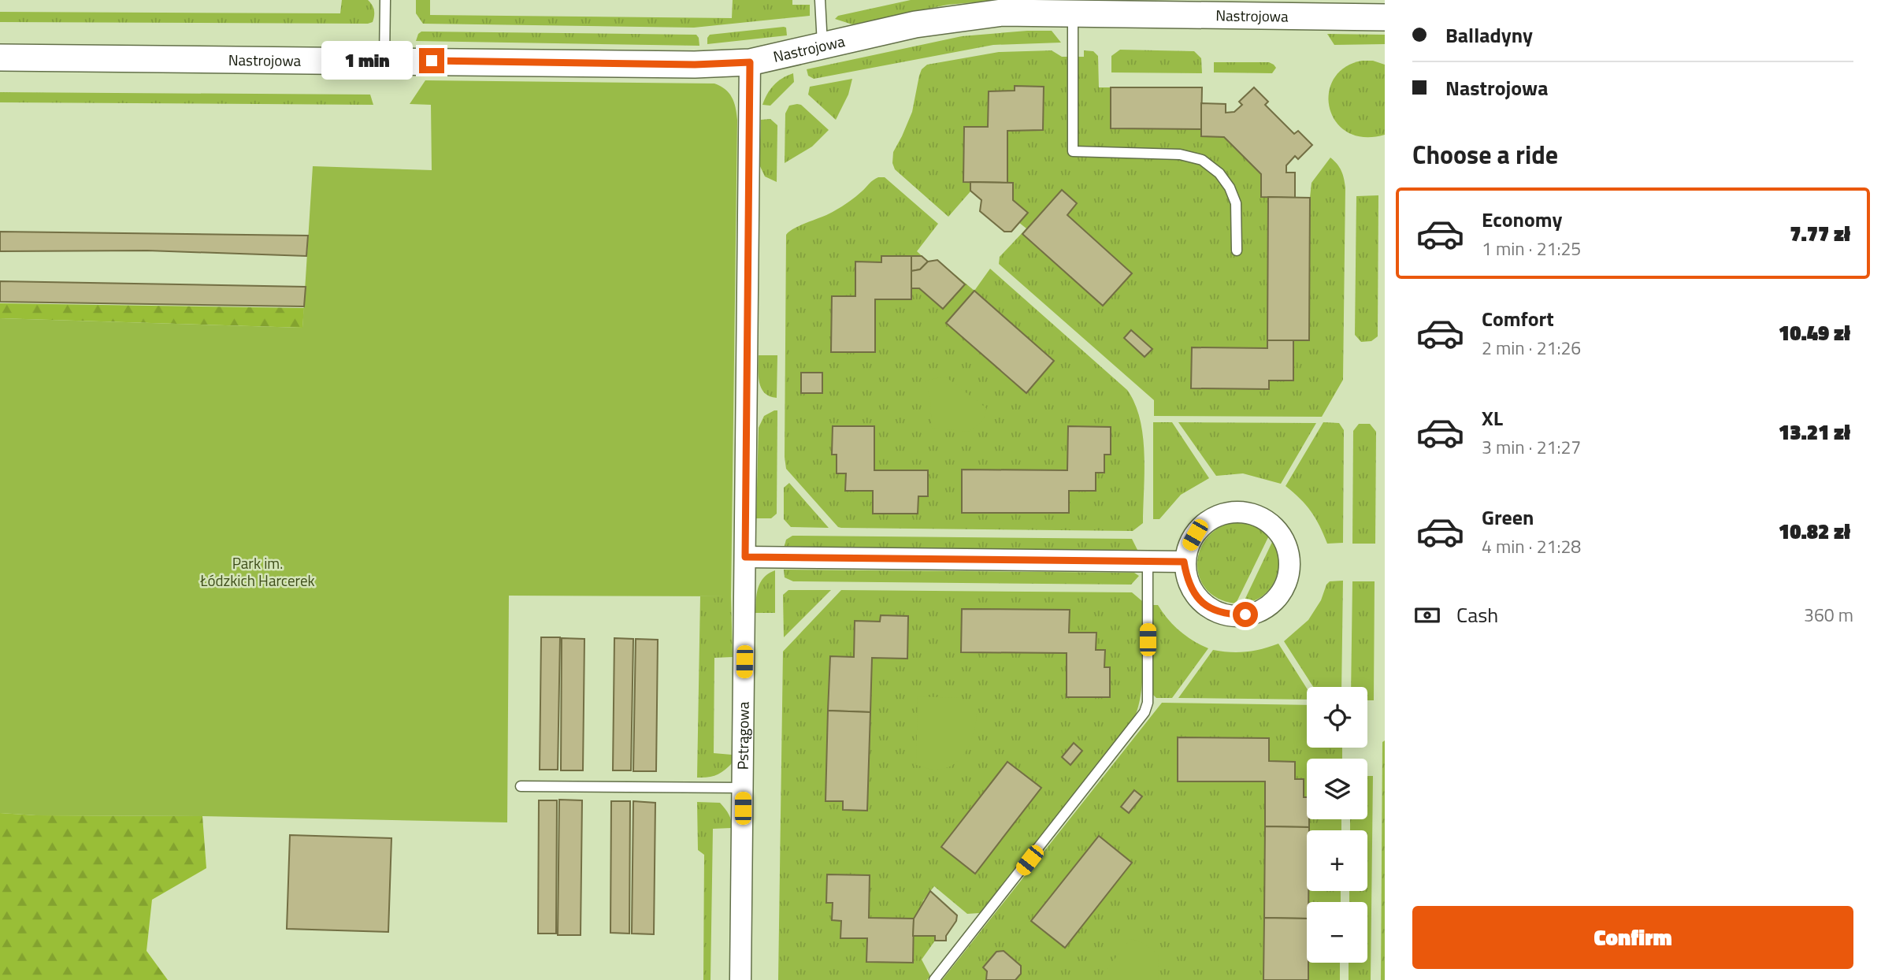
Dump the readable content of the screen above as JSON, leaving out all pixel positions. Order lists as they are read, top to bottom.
{
  "streets": {
    "street": ["Nastrojowa", "Pstrągowa"]
  },
  "crossings": [
    ["Nastrojowa", "Pstrągowa"]
  ],
  "parks": ["Park im. Łódzkich Harcerek"],
  "page": {
    "banner": ["Balladyny", "Nastrojowa"],
    "bubble": "1 min",
    "heading": "Choose a ride",
    "list": [
      {
        "name": "Economy",
        "note": "1 min · 21:25",
        "value": "7.77 zł"
      },
      {
        "name": "Comfort",
        "note": "2 min · 21:26",
        "value": "10.49 zł"
      },
      {
        "name": "XL",
        "note": "3 min · 21:27",
        "value": "13.21 zł"
      },
      {
        "name": "Green",
        "note": "4 min · 21:28",
        "value": "10.82 zł"
      }
    ],
    "pay": ["Cash", "360 m"],
    "map_buttons": ["+", "−"],
    "buttons": "Confirm"
  }
}
